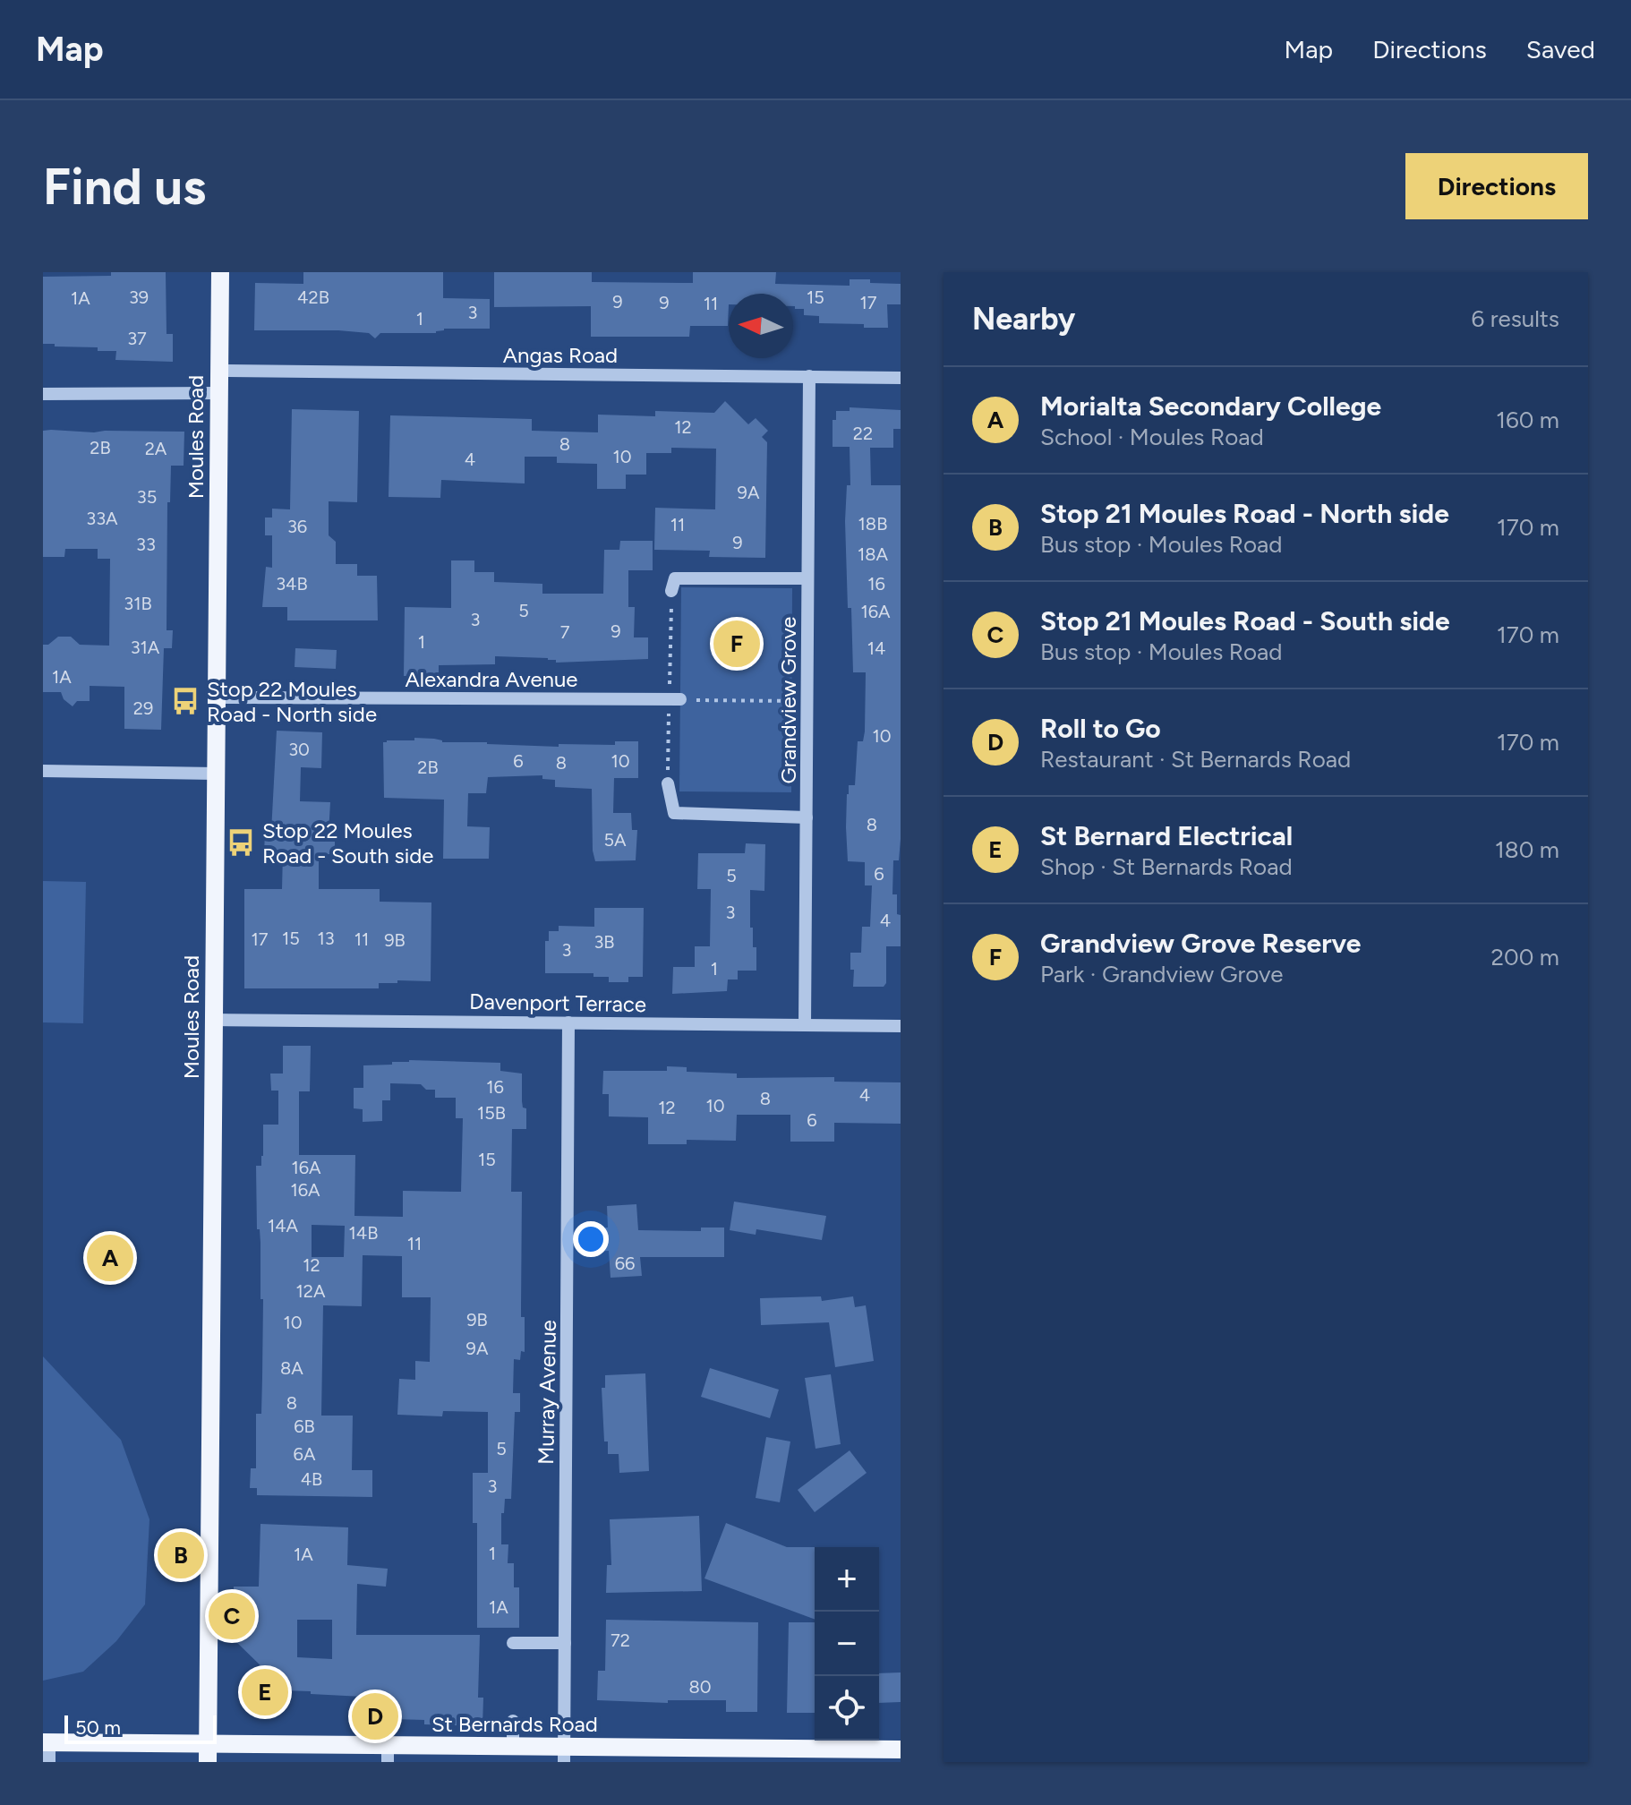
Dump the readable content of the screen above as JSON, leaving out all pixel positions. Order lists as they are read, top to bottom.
{
  "streets": {
    "main road": ["Moules Road", "St Bernards Road"],
    "street": [
      "Angas Road",
      "Alexandra Avenue",
      "Grandview Grove",
      "Davenport Terrace",
      "Murray Avenue"
    ]
  },
  "crossings": [
    ["Angas Road", "Moules Road"],
    ["Angas Road", "Grandview Grove"],
    ["Moules Road", "Alexandra Avenue"],
    ["Moules Road", "Davenport Terrace"],
    ["Moules Road", "St Bernards Road"],
    ["Grandview Grove", "Davenport Terrace"],
    ["Davenport Terrace", "Murray Avenue"],
    ["Murray Avenue", "St Bernards Road"]
  ],
  "places": {
    "bus stop": ["Stop 22 Moules Road - North side", "Stop 22 Moules Road - South side"]
  },
  "house_numbers": [
    "39",
    "42B",
    "15",
    "1A",
    "9",
    "9",
    "17",
    "11",
    "3",
    "1",
    "37",
    "12",
    "22",
    "8",
    "2B",
    "2A",
    "10",
    "4",
    "9A",
    "35",
    "33A",
    "18B",
    "11",
    "36",
    "9",
    "33",
    "18A",
    "34B",
    "16",
    "31B",
    "5",
    "16A",
    "3",
    "9",
    "7",
    "1",
    "31A",
    "14",
    "1A",
    "29",
    "10",
    "30",
    "6",
    "10",
    "8",
    "2B",
    "8",
    "5A",
    "6",
    "5",
    "3",
    "4",
    "15",
    "13",
    "17",
    "11",
    "9B",
    "3B",
    "3",
    "1",
    "16",
    "4",
    "8",
    "10",
    "12",
    "15B",
    "6",
    "15",
    "16A",
    "16A",
    "14A",
    "14B",
    "11",
    "66",
    "12",
    "12A",
    "9B",
    "10",
    "9A",
    "8A",
    "8",
    "6B",
    "5",
    "6A",
    "4B",
    "3",
    "1",
    "1A",
    "1A",
    "72",
    "80"
  ],
  "scale_bar": "50 m",
  "north": "left",
  "page": {
    "header": "Map",
    "nav": ["Map", "Directions", "Saved"],
    "buttons": "Directions",
    "title": "Find us",
    "heading": ["Nearby", "6 results"],
    "list": [
      {
        "mark": "A",
        "name": "Morialta Secondary College",
        "note": "School · Moules Road",
        "value": "160 m"
      },
      {
        "mark": "B",
        "name": "Stop 21 Moules Road - North side",
        "note": "Bus stop · Moules Road",
        "value": "170 m"
      },
      {
        "mark": "C",
        "name": "Stop 21 Moules Road - South side",
        "note": "Bus stop · Moules Road",
        "value": "170 m"
      },
      {
        "mark": "D",
        "name": "Roll to Go",
        "note": "Restaurant · St Bernards Road",
        "value": "170 m"
      },
      {
        "mark": "E",
        "name": "St Bernard Electrical",
        "note": "Shop · St Bernards Road",
        "value": "180 m"
      },
      {
        "mark": "F",
        "name": "Grandview Grove Reserve",
        "note": "Park · Grandview Grove",
        "value": "200 m"
      }
    ],
    "pins": [
      "F",
      "A",
      "B",
      "C",
      "E",
      "D"
    ],
    "map_buttons": ["+", "−"],
    "scale": "50 m"
  }
}
